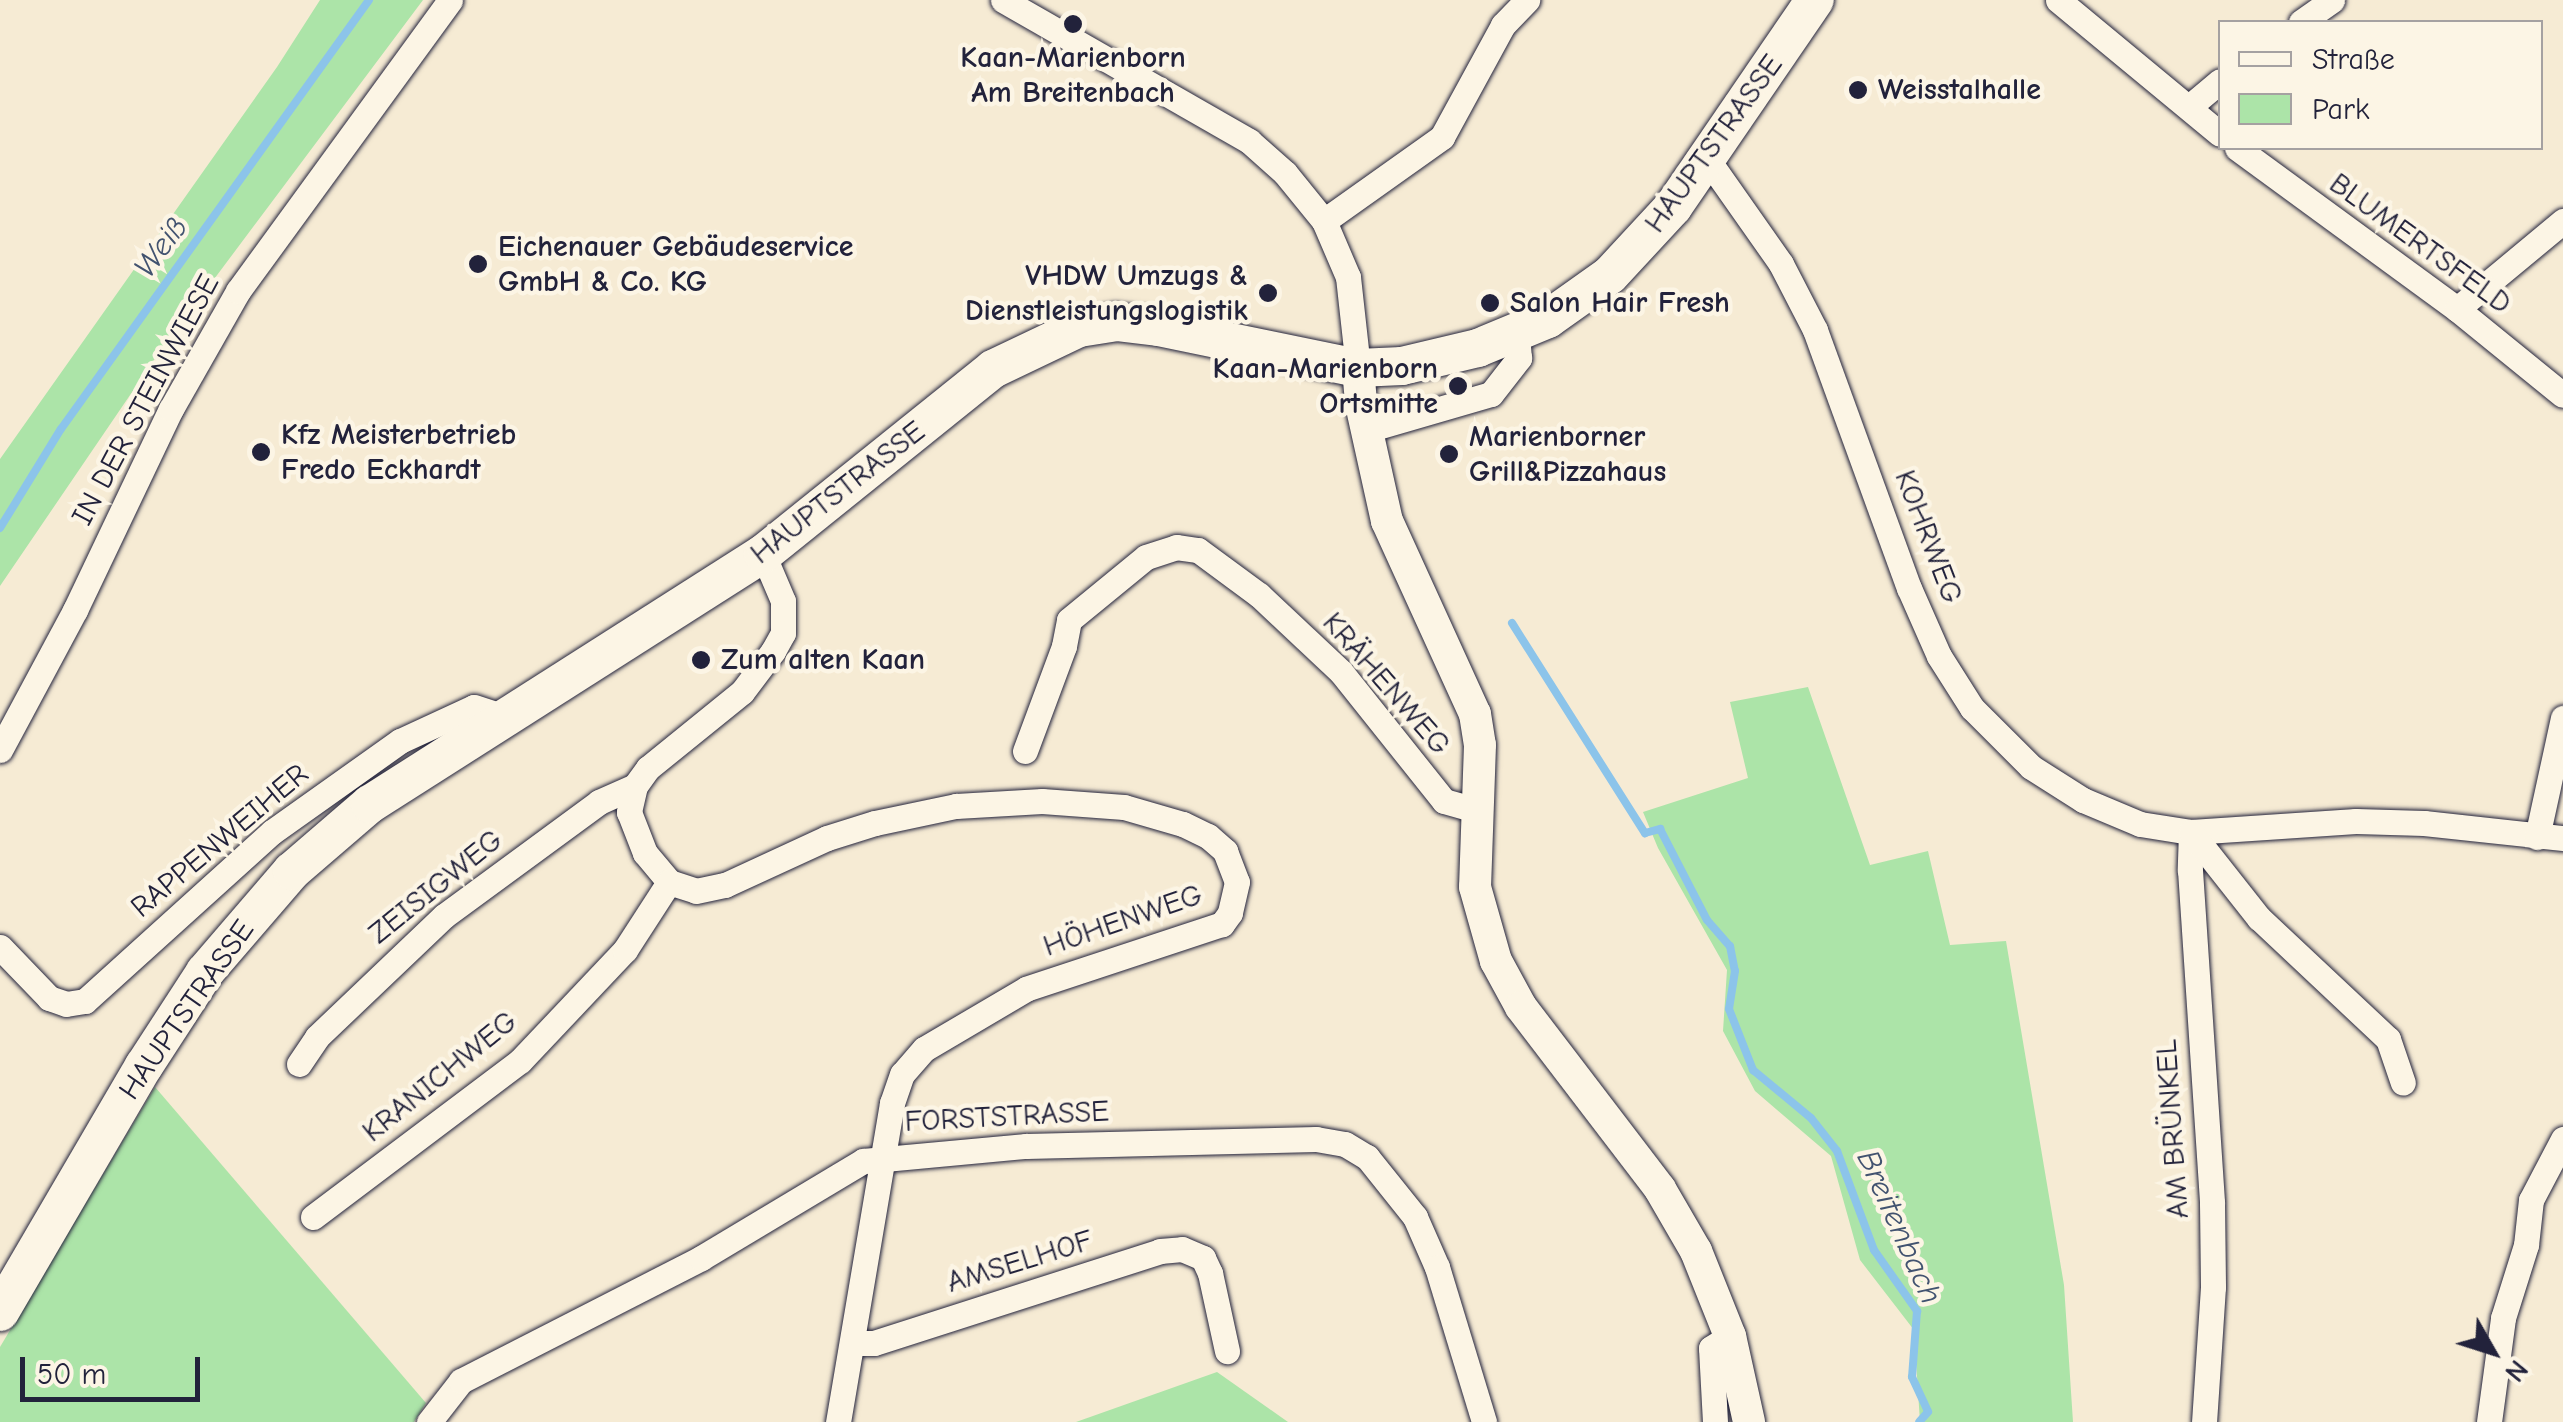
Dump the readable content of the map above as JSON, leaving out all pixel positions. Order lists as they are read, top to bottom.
{
  "streets": {
    "main road": ["HAUPTSTRASSE"],
    "street": [
      "BLUMERTSFELD",
      "IN DER STEINWIESE",
      "KOHRWEG",
      "KRÄHENWEG",
      "RAPPENWEIHER",
      "ZEISIGWEG",
      "HÖHENWEG",
      "KRANICHWEG",
      "FORSTSTRASSE",
      "AM BRÜNKEL",
      "AMSELHOF"
    ]
  },
  "crossings": [
    ["HAUPTSTRASSE", "KOHRWEG"],
    ["HAUPTSTRASSE", "RAPPENWEIHER"],
    ["KOHRWEG", "AM BRÜNKEL"],
    ["HÖHENWEG", "KRANICHWEG"],
    ["HÖHENWEG", "FORSTSTRASSE"],
    ["HÖHENWEG", "AMSELHOF"]
  ],
  "water": ["Weiß", "Breitenbach"],
  "places": [
    "Kaan-Marienborn Am Breitenbach",
    "Weisstalhalle",
    "Eichenauer Gebäudeservice GmbH & Co. KG",
    "VHDW Umzugs & Dienstleistungslogistik",
    "Salon Hair Fresh",
    "Kaan-Marienborn Ortsmitte",
    "Kfz Meisterbetrieb Fredo Eckhardt",
    "Marienborner Grill&Pizzahaus",
    "Zum alten Kaan"
  ],
  "legend": ["Straße", "Park"],
  "scale_bar": "50 m",
  "north": "bottom right"
}
